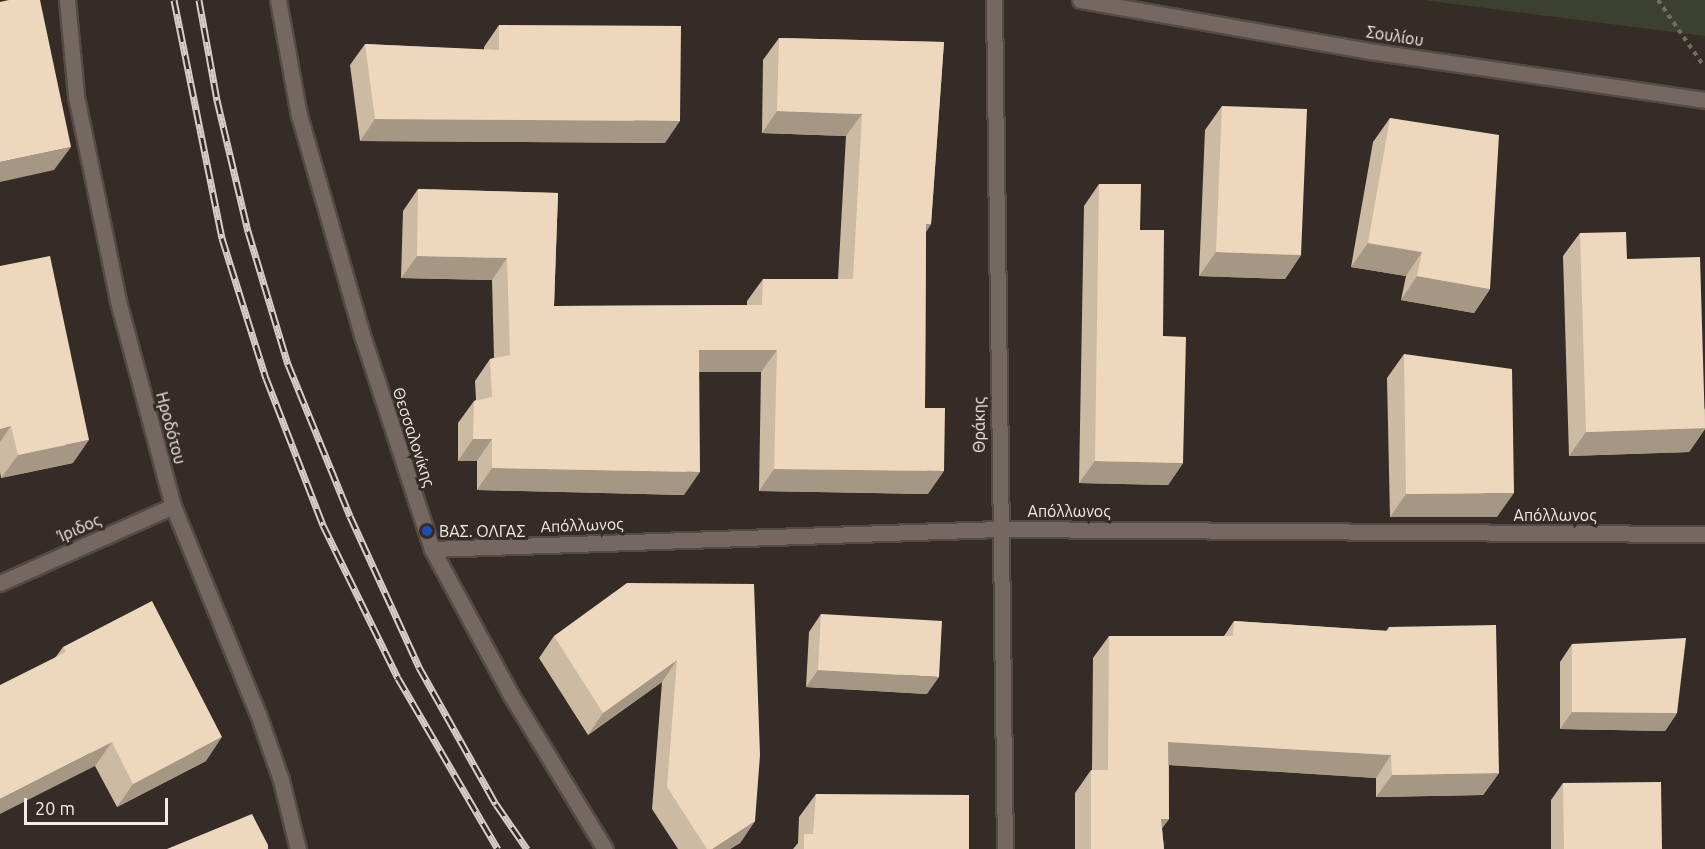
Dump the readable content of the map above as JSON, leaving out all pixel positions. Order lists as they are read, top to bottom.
{
  "streets": {
    "street": [
      "Σουλίου",
      "Θράκης",
      "Ηροδότου",
      "Θεσσαλονίκης",
      "Απόλλωνος",
      "Ίριδος"
    ]
  },
  "crossings": [
    ["Θράκης", "Απόλλωνος"],
    ["Ηροδότου", "Ίριδος"],
    ["Θεσσαλονίκης", "Απόλλωνος"]
  ],
  "places": ["ΒΑΣ. ΟΛΓΑΣ"],
  "scale_bar": "20 m"
}
